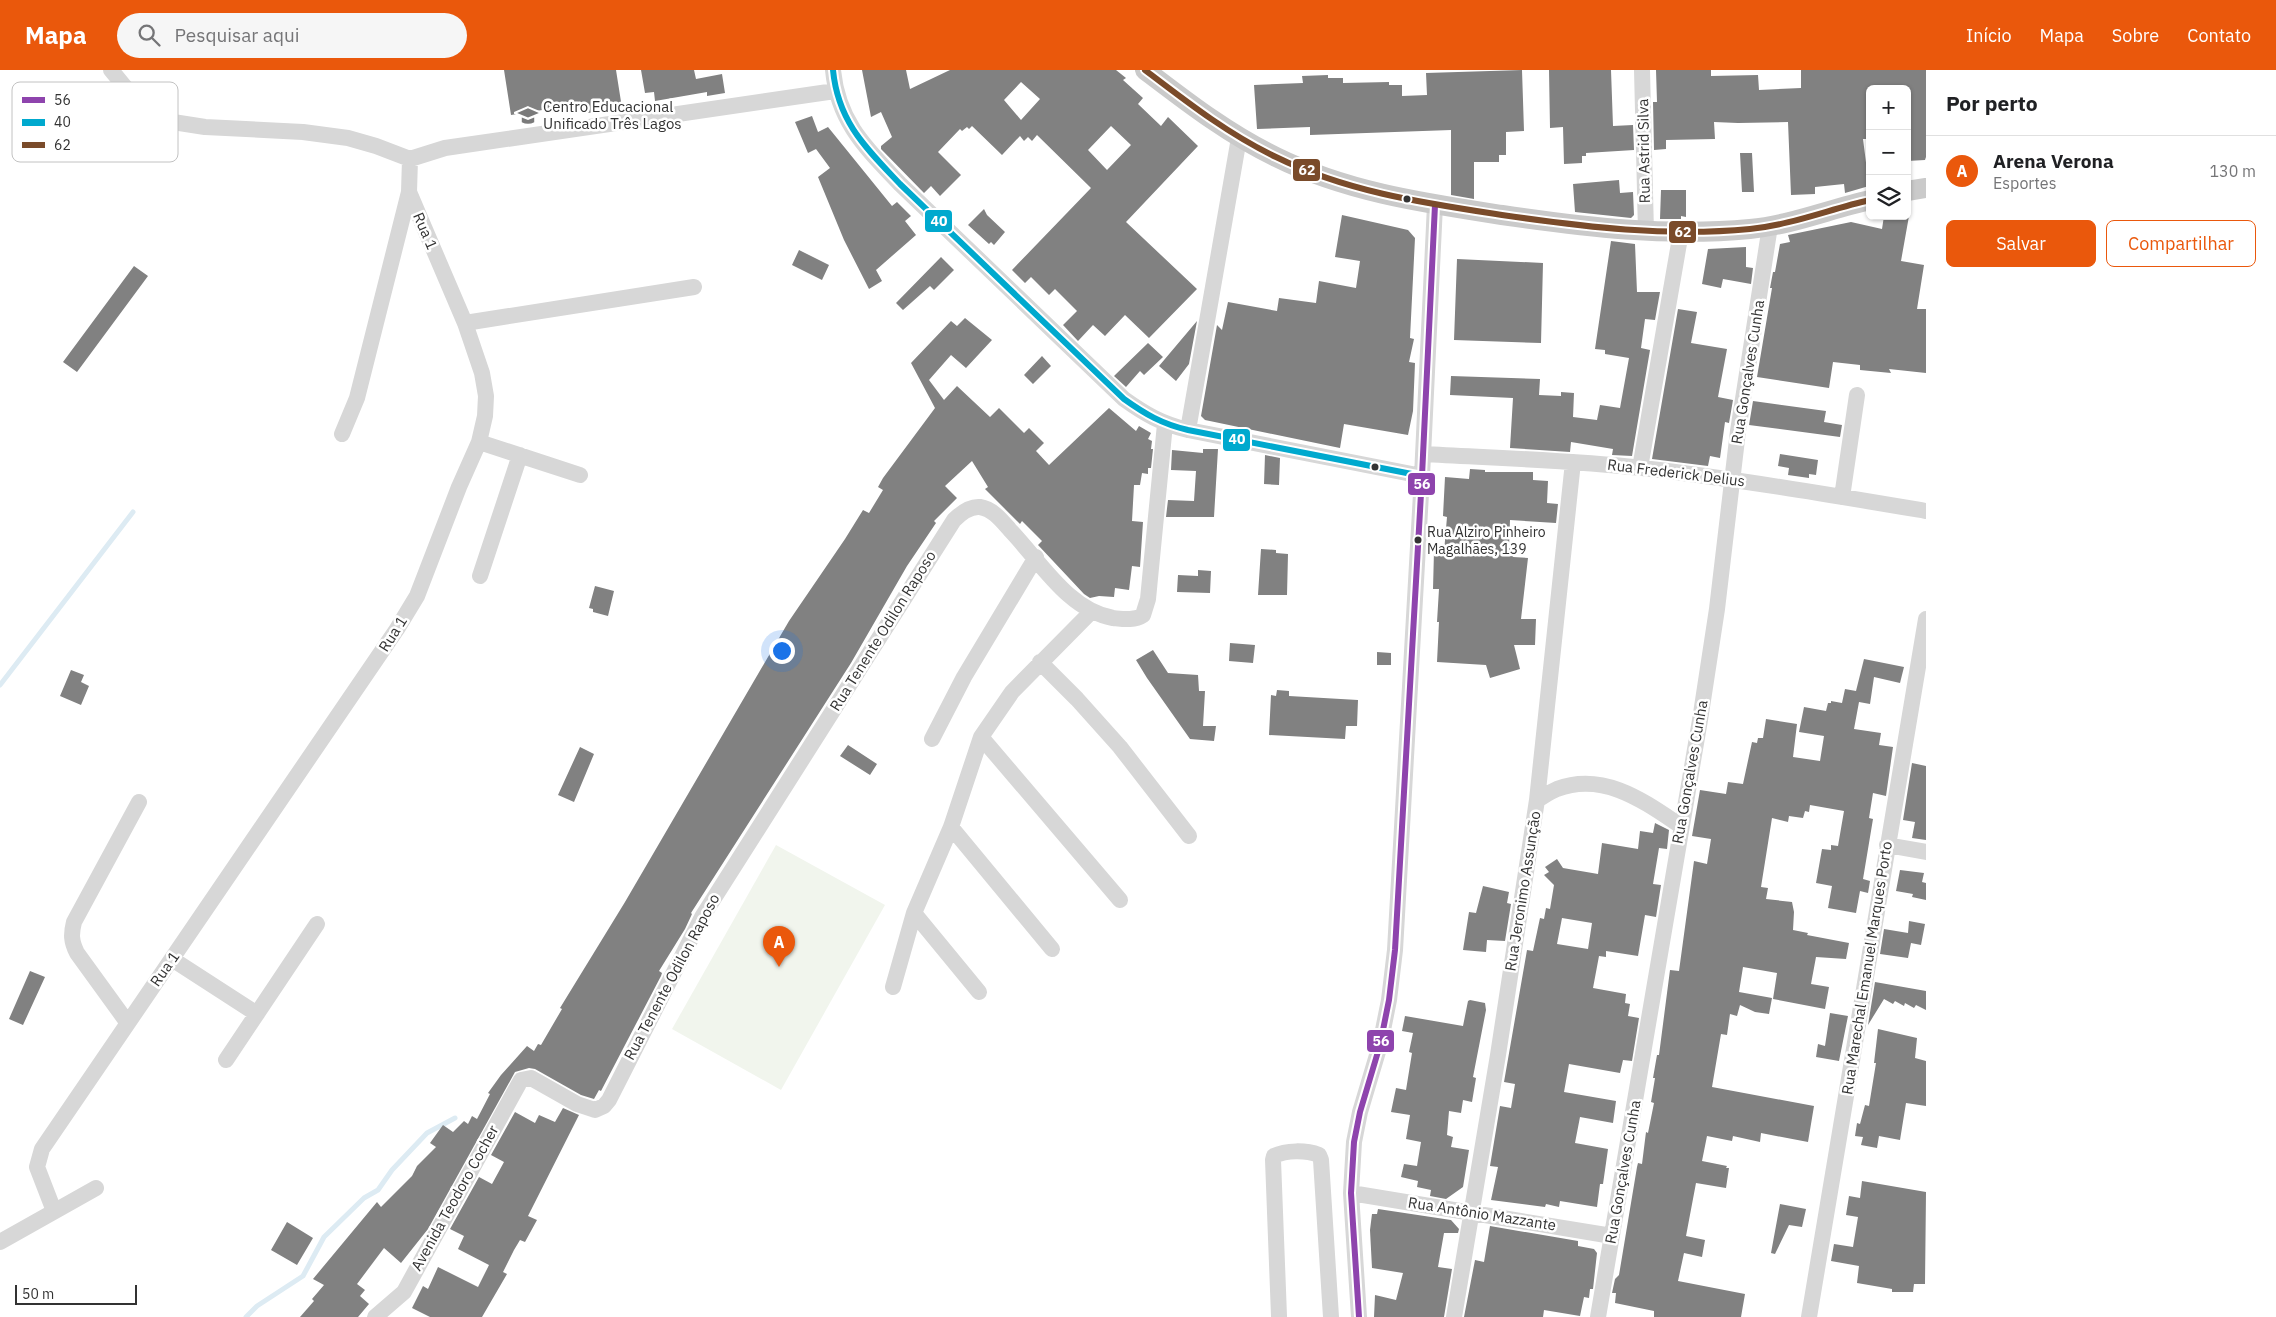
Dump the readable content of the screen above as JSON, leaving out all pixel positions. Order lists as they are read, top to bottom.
{
  "streets": {
    "street": [
      "Rua Astrid Silva",
      "Rua 1",
      "Rua Gonçalves Cunha",
      "Rua Frederick Delius",
      "Rua Tenente Odilon Raposo",
      "Rua Jeronimo Assunção",
      "Rua Marechal Emanuel Marques Porto",
      "Avenida Teodoro Cocher",
      "Rua Antônio Mazzante"
    ]
  },
  "crossings": [
    ["Rua Gonçalves Cunha", "Rua Frederick Delius"],
    ["Rua Gonçalves Cunha", "Rua Antônio Mazzante"],
    ["Rua Frederick Delius", "Rua Jeronimo Assunção"],
    ["Rua Tenente Odilon Raposo", "Avenida Teodoro Cocher"],
    ["Rua Jeronimo Assunção", "Rua Antônio Mazzante"]
  ],
  "places": {
    "school or university": ["Centro Educacional Unificado Três Lagos"],
    "other": ["Rua Alziro Pinheiro Magalhães, 139"]
  },
  "lines": ["transit line 40", "transit line 62", "transit line 56"],
  "legend": ["56", "40", "62"],
  "scale_bar": "50 m",
  "page": {
    "header": "Mapa",
    "search": "Pesquisar aqui",
    "nav": [
      "Início",
      "Mapa",
      "Sobre",
      "Contato"
    ],
    "heading": "Por perto",
    "map_buttons": ["+", "−"],
    "list": [
      {
        "mark": "A",
        "name": "Arena Verona",
        "note": "Esportes",
        "value": "130 m"
      }
    ],
    "buttons": ["Salvar", "Compartilhar"],
    "pins": "A",
    "scale": "50 m"
  }
}
